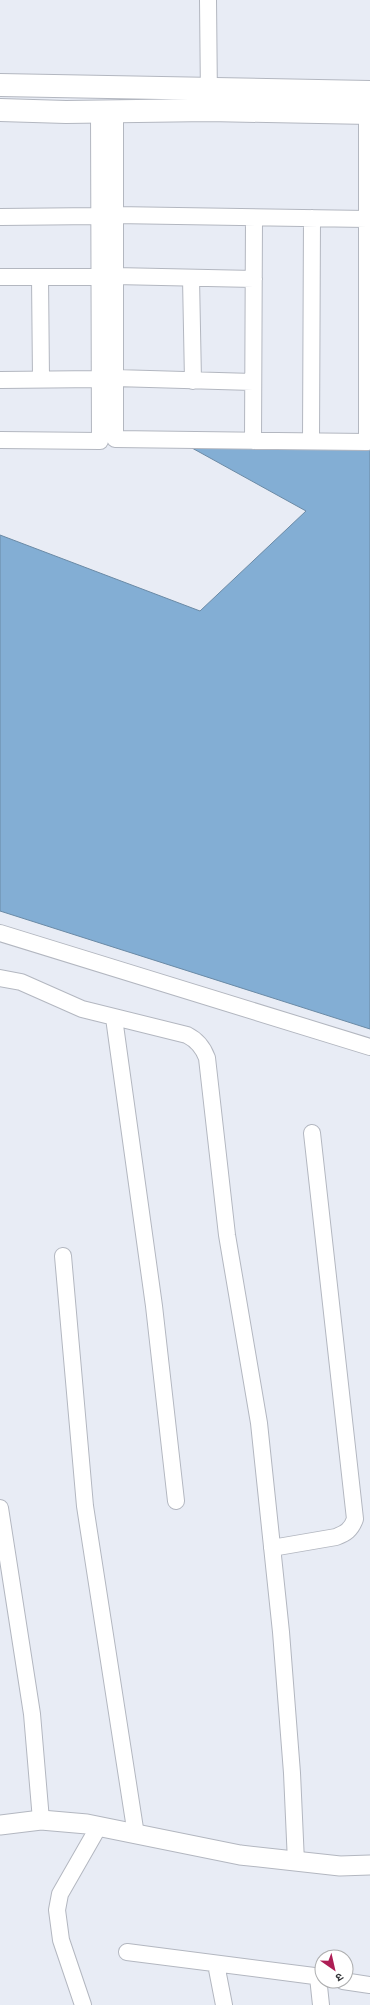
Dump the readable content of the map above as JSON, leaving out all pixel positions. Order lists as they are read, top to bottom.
{
  "north": "bottom right"
}
